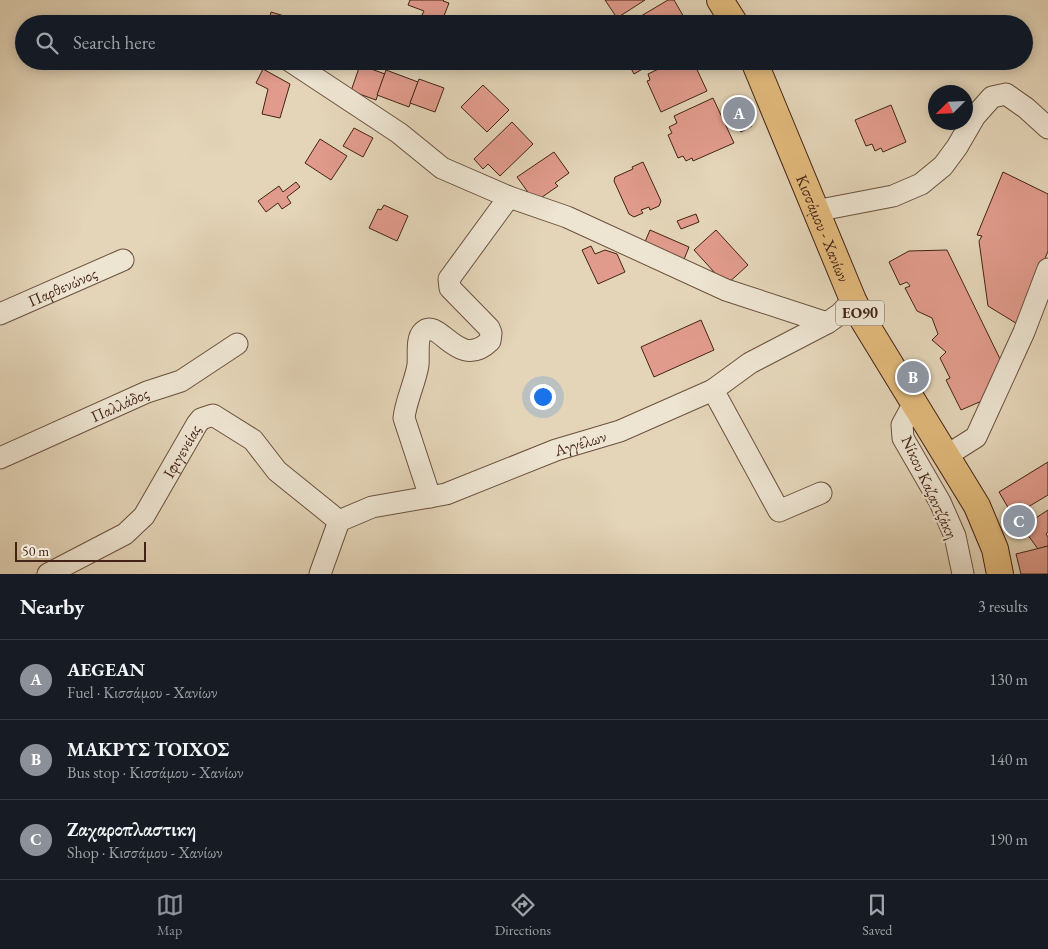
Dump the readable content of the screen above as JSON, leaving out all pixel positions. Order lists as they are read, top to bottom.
{
  "streets": {
    "main road": ["Κισσάμου - Χανίων", "ΕΟ90"],
    "street": [
      "Παρθενώνος",
      "Παλλάδος",
      "Αγγέλων",
      "Ιφιγενείας",
      "Νίκου Καζαντζάκη"
    ]
  },
  "crossings": [
    ["Κισσάμου - Χανίων", "Αγγέλων"],
    ["Κισσάμου - Χανίων", "Νίκου Καζαντζάκη"],
    ["Αγγέλων", "Ιφιγενείας"]
  ],
  "scale_bar": "50 m",
  "north": "bottom left",
  "page": {
    "search": "Search here",
    "pins": ["A", "B", "C"],
    "scale": "50 m",
    "heading": ["Nearby", "3 results"],
    "list": [
      {
        "mark": "A",
        "name": "AEGEAN",
        "note": "Fuel · Κισσάμου - Χανίων",
        "value": "130 m"
      },
      {
        "mark": "B",
        "name": "ΜΑΚΡΥΣ ΤΟΙΧΟΣ",
        "note": "Bus stop · Κισσάμου - Χανίων",
        "value": "140 m"
      },
      {
        "mark": "C",
        "name": "Ζαχαροπλαστικη",
        "note": "Shop · Κισσάμου - Χανίων",
        "value": "190 m"
      }
    ],
    "nav": ["Map", "Directions", "Saved"]
  }
}
